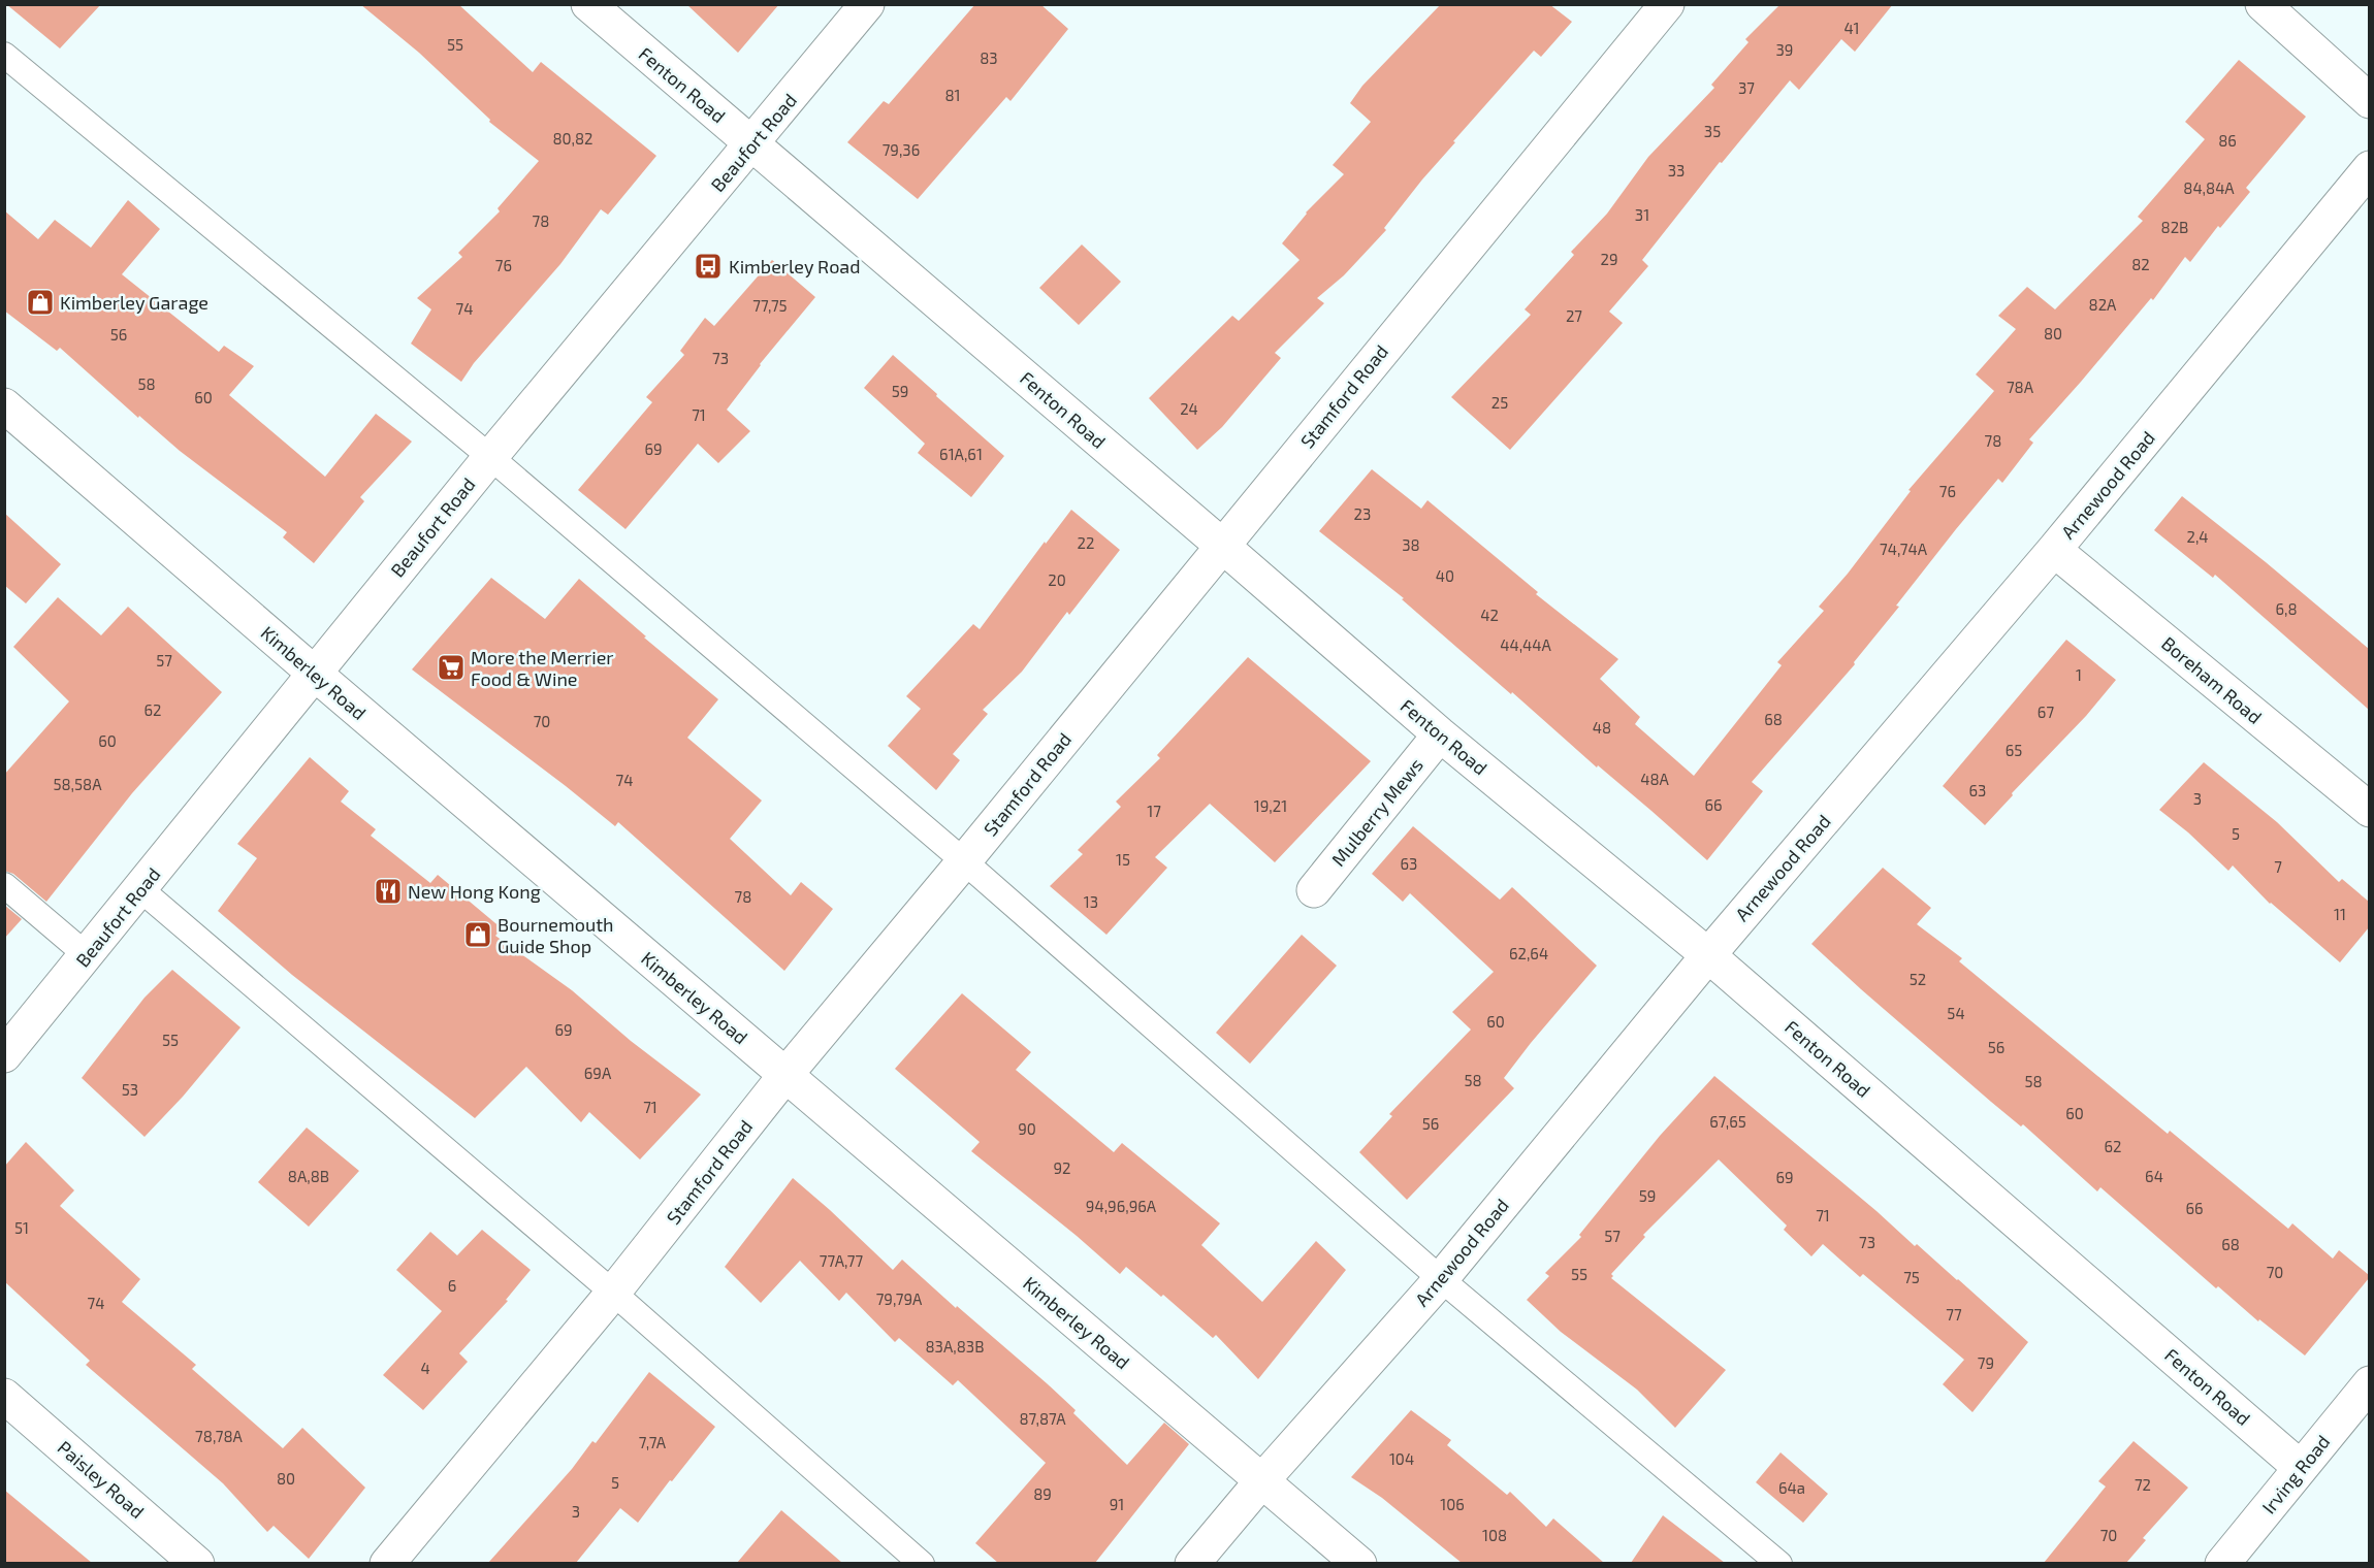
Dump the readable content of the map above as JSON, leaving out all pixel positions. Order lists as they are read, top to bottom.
{
  "streets": {
    "street": [
      "Fenton Road",
      "Beaufort Road",
      "Stamford Road",
      "Arnewood Road",
      "Kimberley Road",
      "Boreham Road",
      "Mulberry Mews",
      "Irving Road",
      "Paisley Road"
    ]
  },
  "crossings": [
    ["Fenton Road", "Beaufort Road"],
    ["Fenton Road", "Stamford Road"],
    ["Fenton Road", "Arnewood Road"],
    ["Fenton Road", "Mulberry Mews"],
    ["Fenton Road", "Irving Road"],
    ["Beaufort Road", "Kimberley Road"],
    ["Stamford Road", "Kimberley Road"],
    ["Arnewood Road", "Kimberley Road"],
    ["Arnewood Road", "Boreham Road"]
  ],
  "places": {
    "bus stop": ["Kimberley Road"],
    "shop": ["Kimberley Garage", "Bournemouth Guide Shop"],
    "supermarket": ["More the Merrier Food & Wine"],
    "restaurant": ["New Hong Kong"]
  },
  "house_numbers": [
    "41",
    "55",
    "39",
    "83",
    "37",
    "81",
    "35",
    "80,82",
    "86",
    "79,36",
    "33",
    "84,84A",
    "31",
    "78",
    "82B",
    "29",
    "82",
    "76",
    "82A",
    "77,75",
    "74",
    "27",
    "80",
    "56",
    "73",
    "58",
    "78A",
    "59",
    "60",
    "25",
    "24",
    "71",
    "78",
    "69",
    "61A,61",
    "76",
    "23",
    "2,4",
    "22",
    "38",
    "74,74A",
    "40",
    "20",
    "6,8",
    "42",
    "44,44A",
    "57",
    "1",
    "62",
    "67",
    "68",
    "70",
    "48",
    "60",
    "65",
    "48A",
    "74",
    "58,58A",
    "63",
    "3",
    "66",
    "19,21",
    "17",
    "5",
    "15",
    "63",
    "7",
    "78",
    "13",
    "11",
    "62,64",
    "52",
    "54",
    "60",
    "69",
    "55",
    "56",
    "69A",
    "58",
    "58",
    "53",
    "71",
    "60",
    "67,65",
    "56",
    "90",
    "62",
    "92",
    "8A,8B",
    "64",
    "69",
    "59",
    "94,96,96A",
    "66",
    "71",
    "51",
    "57",
    "73",
    "68",
    "77A,77",
    "70",
    "55",
    "75",
    "6",
    "79,79A",
    "74",
    "77",
    "83A,83B",
    "79",
    "4",
    "87,87A",
    "78,78A",
    "7,7A",
    "104",
    "80",
    "5",
    "72",
    "64a",
    "89",
    "91",
    "106",
    "3",
    "108",
    "70"
  ]
}
